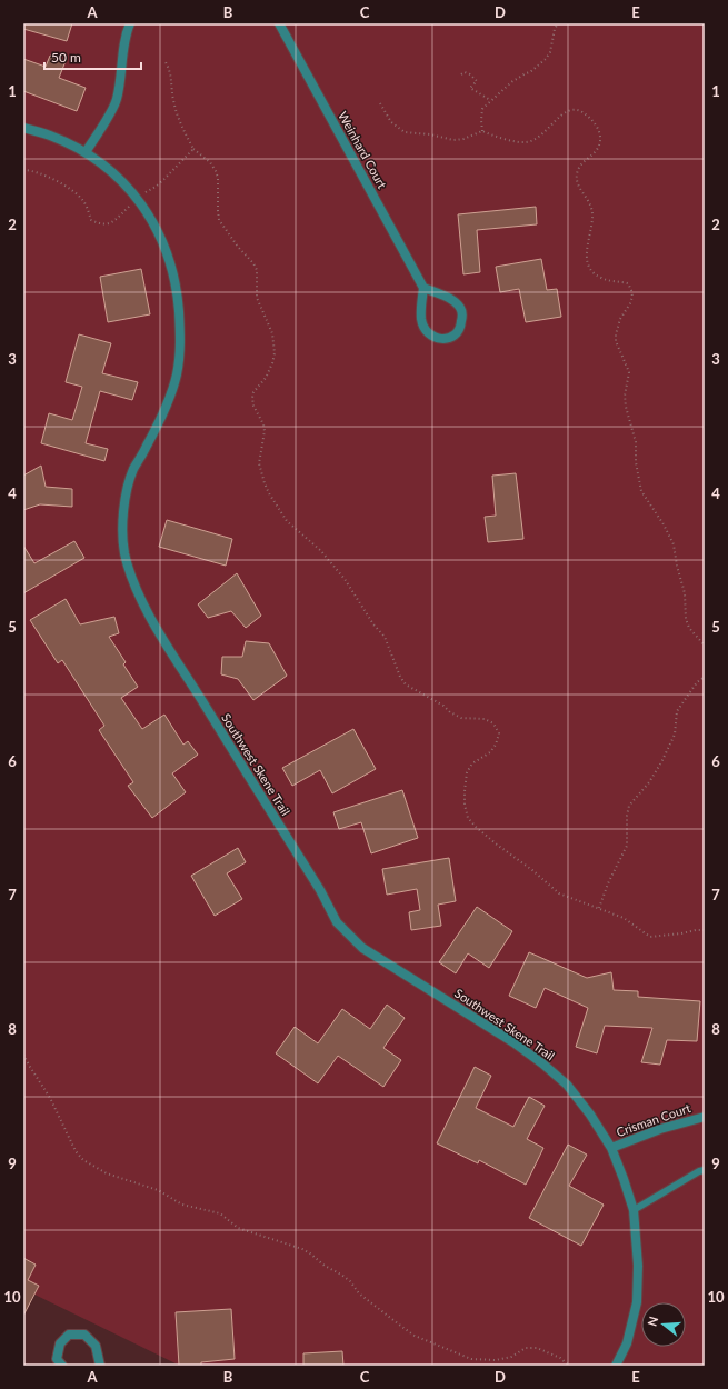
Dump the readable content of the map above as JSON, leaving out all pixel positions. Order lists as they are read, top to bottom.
{
  "streets": {
    "street": ["Weinhard Court", "Southwest Skene Trail", "Crisman Court"]
  },
  "crossings": [
    ["Southwest Skene Trail", "Crisman Court"]
  ],
  "scale_bar": "50 m",
  "north": "left",
  "grid": {
    "columns": [
      "A",
      "B",
      "C",
      "D",
      "E"
    ],
    "rows": [
      "1",
      "2",
      "3",
      "4",
      "5",
      "6",
      "7",
      "8",
      "9",
      "10"
    ]
  }
}
